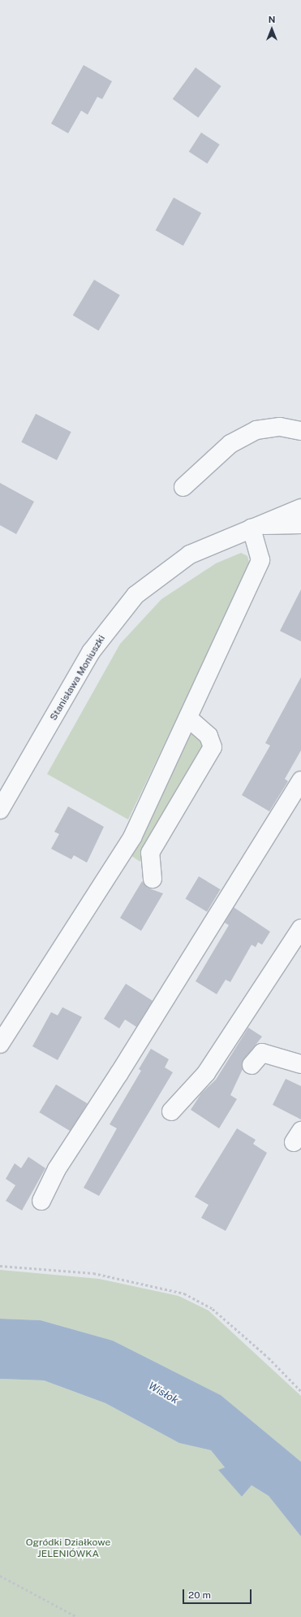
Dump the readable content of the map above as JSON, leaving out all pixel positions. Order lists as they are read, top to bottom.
{
  "streets": {
    "street": ["Stanisława Moniuszki"]
  },
  "water": ["Wisłok"],
  "parks": ["Ogródki Działkowe JELENIÓWKA"],
  "scale_bar": "20 m",
  "north": "top"
}
